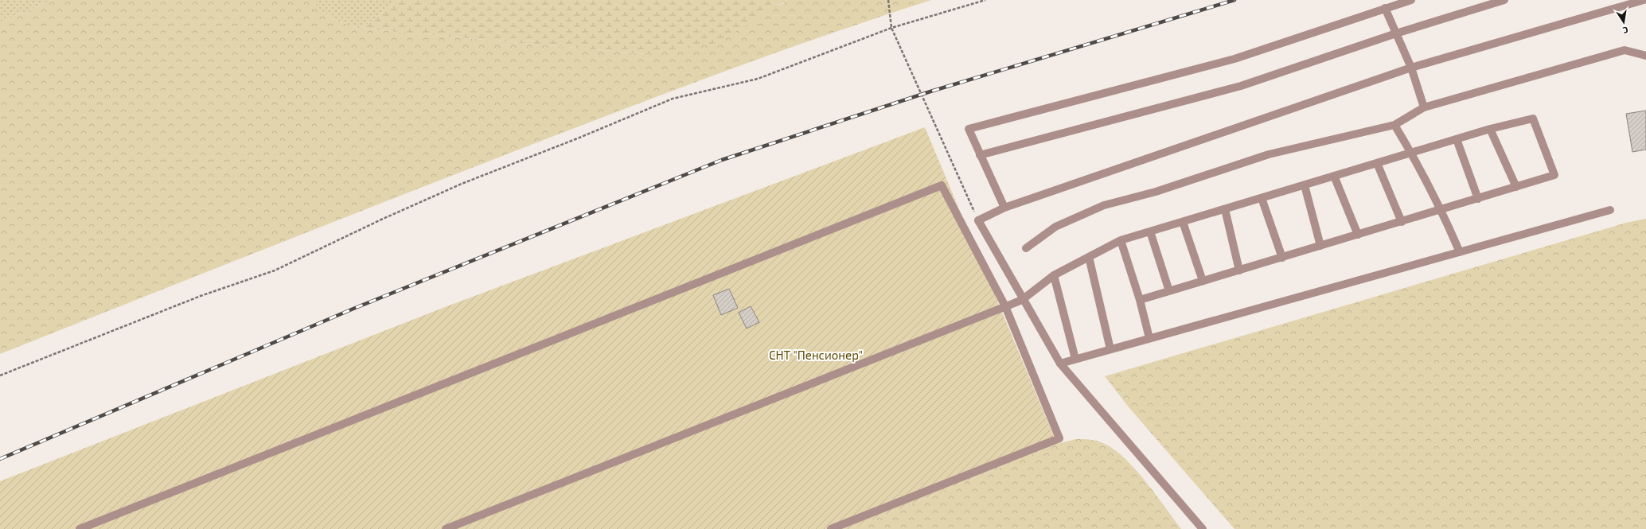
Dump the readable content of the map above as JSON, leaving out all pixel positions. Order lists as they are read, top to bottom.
{
  "parks": ["СНТ \"Пенсионер\""],
  "north": "bottom"
}
